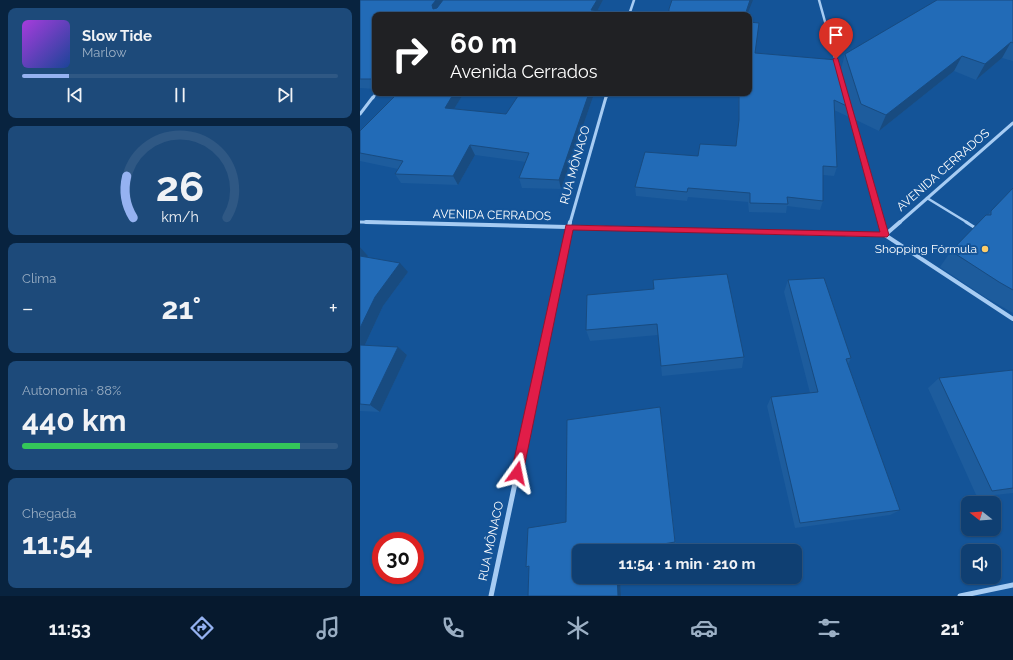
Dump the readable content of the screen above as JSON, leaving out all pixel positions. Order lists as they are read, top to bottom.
{
  "streets": {
    "street": ["RUA MÔNACO", "AVENIDA CERRADOS"]
  },
  "crossings": [
    ["RUA MÔNACO", "AVENIDA CERRADOS"]
  ],
  "places": ["Shopping Fórmula"],
  "north": "left",
  "page": {
    "turn": ["60 m", "Avenida Cerrados"],
    "song": ["Slow Tide", "Marlow"],
    "tile": [
      "Clima",
      ["Autonomia · 88%", "440 km"],
      ["Chegada", "11:54"]
    ],
    "heat": ["−", "21°", "+"],
    "limit": "30",
    "trip": "11:54 · 1 min · 210 m",
    "tabs": ["11:53", "21°"],
    "gauge": ["26", "km/h"]
  }
}
